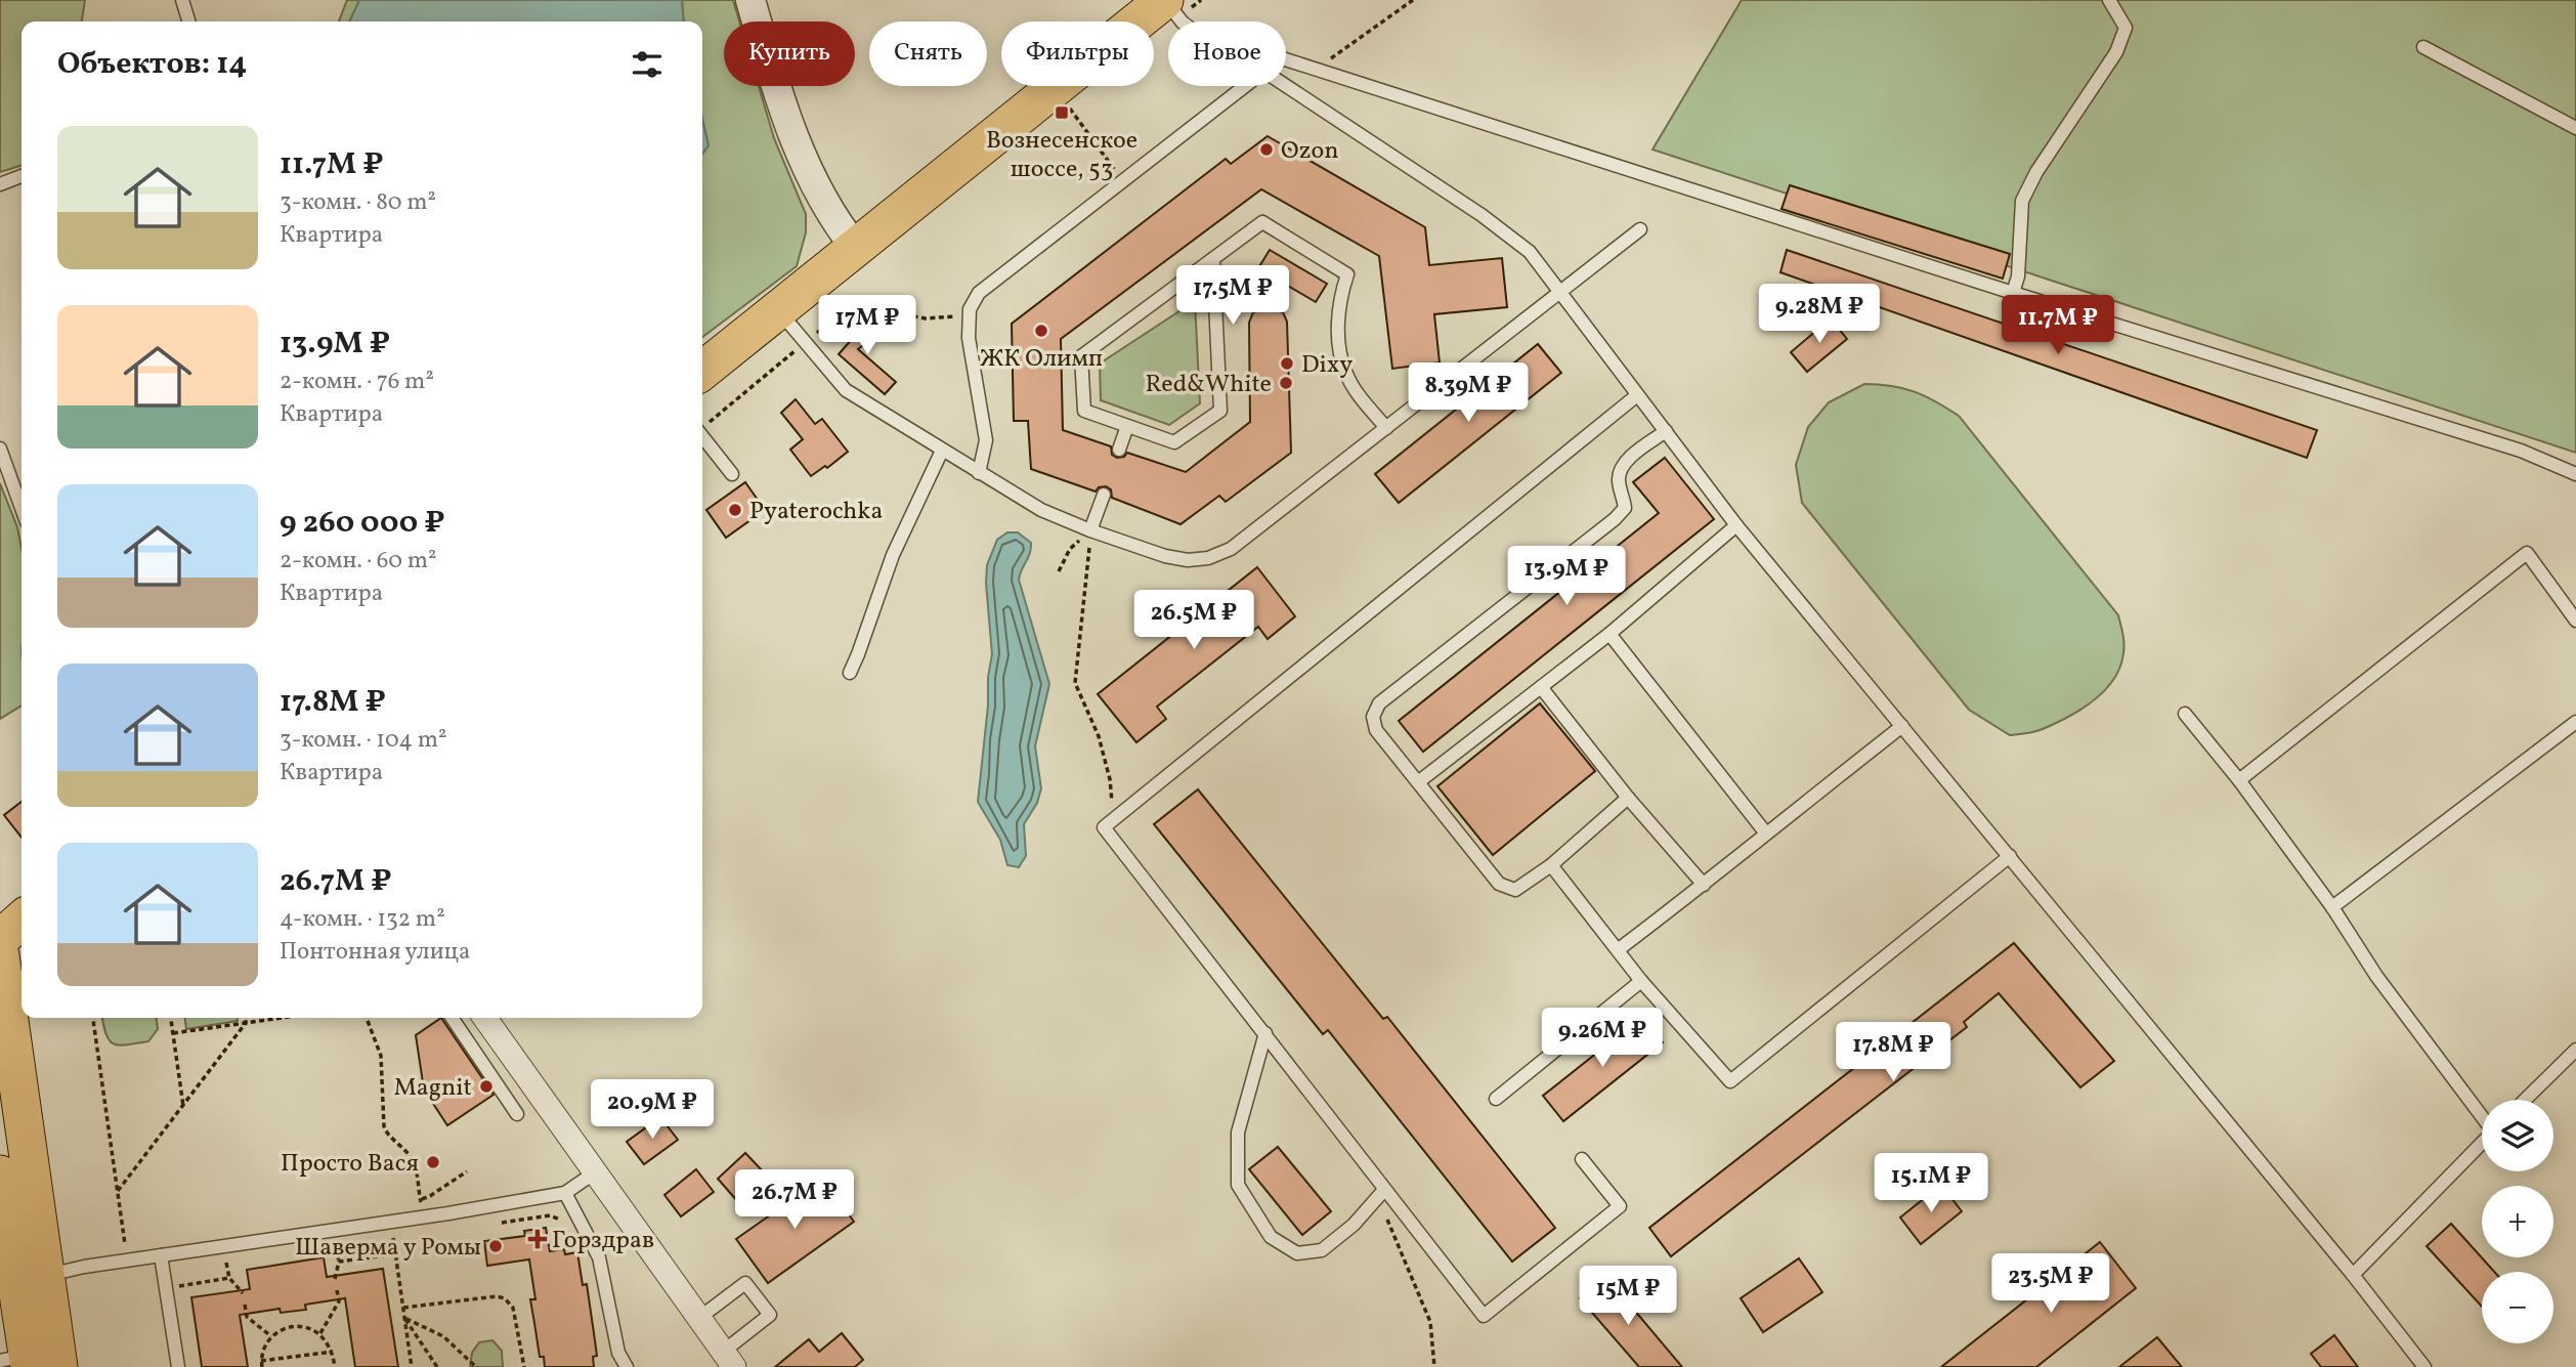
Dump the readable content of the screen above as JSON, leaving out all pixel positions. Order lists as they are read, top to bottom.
{
  "places": {
    "transit": ["Вознесенское шоссе, 53"],
    "other": [
      "Ozon",
      "ЖК Олимп",
      "Dixy",
      "Red&White",
      "Pyaterochka",
      "Magnit",
      "Просто Вася",
      "Шаверма у Ромы"
    ],
    "health": ["Горздрав"]
  },
  "page": {
    "chip": [
      "Купить",
      "Снять",
      "Фильтры",
      "Новое"
    ],
    "heading": "Объектов: 14",
    "list": [
      {
        "name": "11.7M ₽",
        "note": "3-комн. · 80 m² · Квартира"
      },
      {
        "name": "13.9M ₽",
        "note": "2-комн. · 76 m² · Квартира"
      },
      {
        "name": "9 260 000 ₽",
        "note": "2-комн. · 60 m² · Квартира"
      },
      {
        "name": "17.8M ₽",
        "note": "3-комн. · 104 m² · Квартира"
      },
      {
        "name": "26.7M ₽",
        "note": "4-комн. · 132 m² · Понтонная улица"
      }
    ],
    "price": [
      "17.5M ₽",
      "9.28M ₽",
      "17M ₽",
      "11.7M ₽",
      "8.39M ₽",
      "13.9M ₽",
      "26.5M ₽",
      "9.26M ₽",
      "17.8M ₽",
      "20.9M ₽",
      "15.1M ₽",
      "26.7M ₽",
      "23.5M ₽",
      "15M ₽"
    ],
    "map_buttons": ["+", "−"]
  }
}
